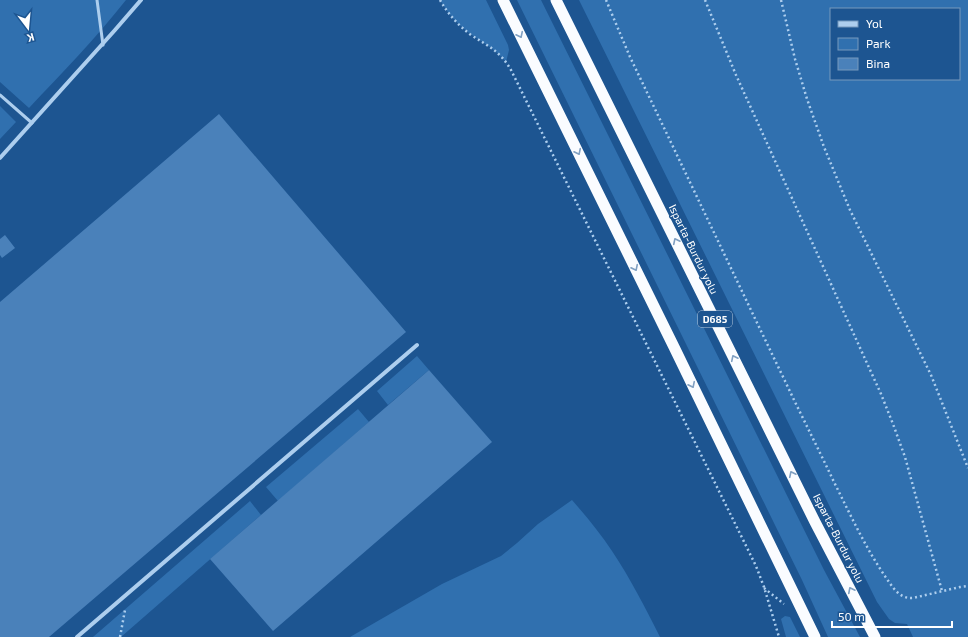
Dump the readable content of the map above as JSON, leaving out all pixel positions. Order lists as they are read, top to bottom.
{
  "streets": {
    "highway": ["Isparta-Burdur yolu", "D685"]
  },
  "legend": ["Yol", "Park", "Bina"],
  "scale_bar": "50 m",
  "north": "bottom"
}
